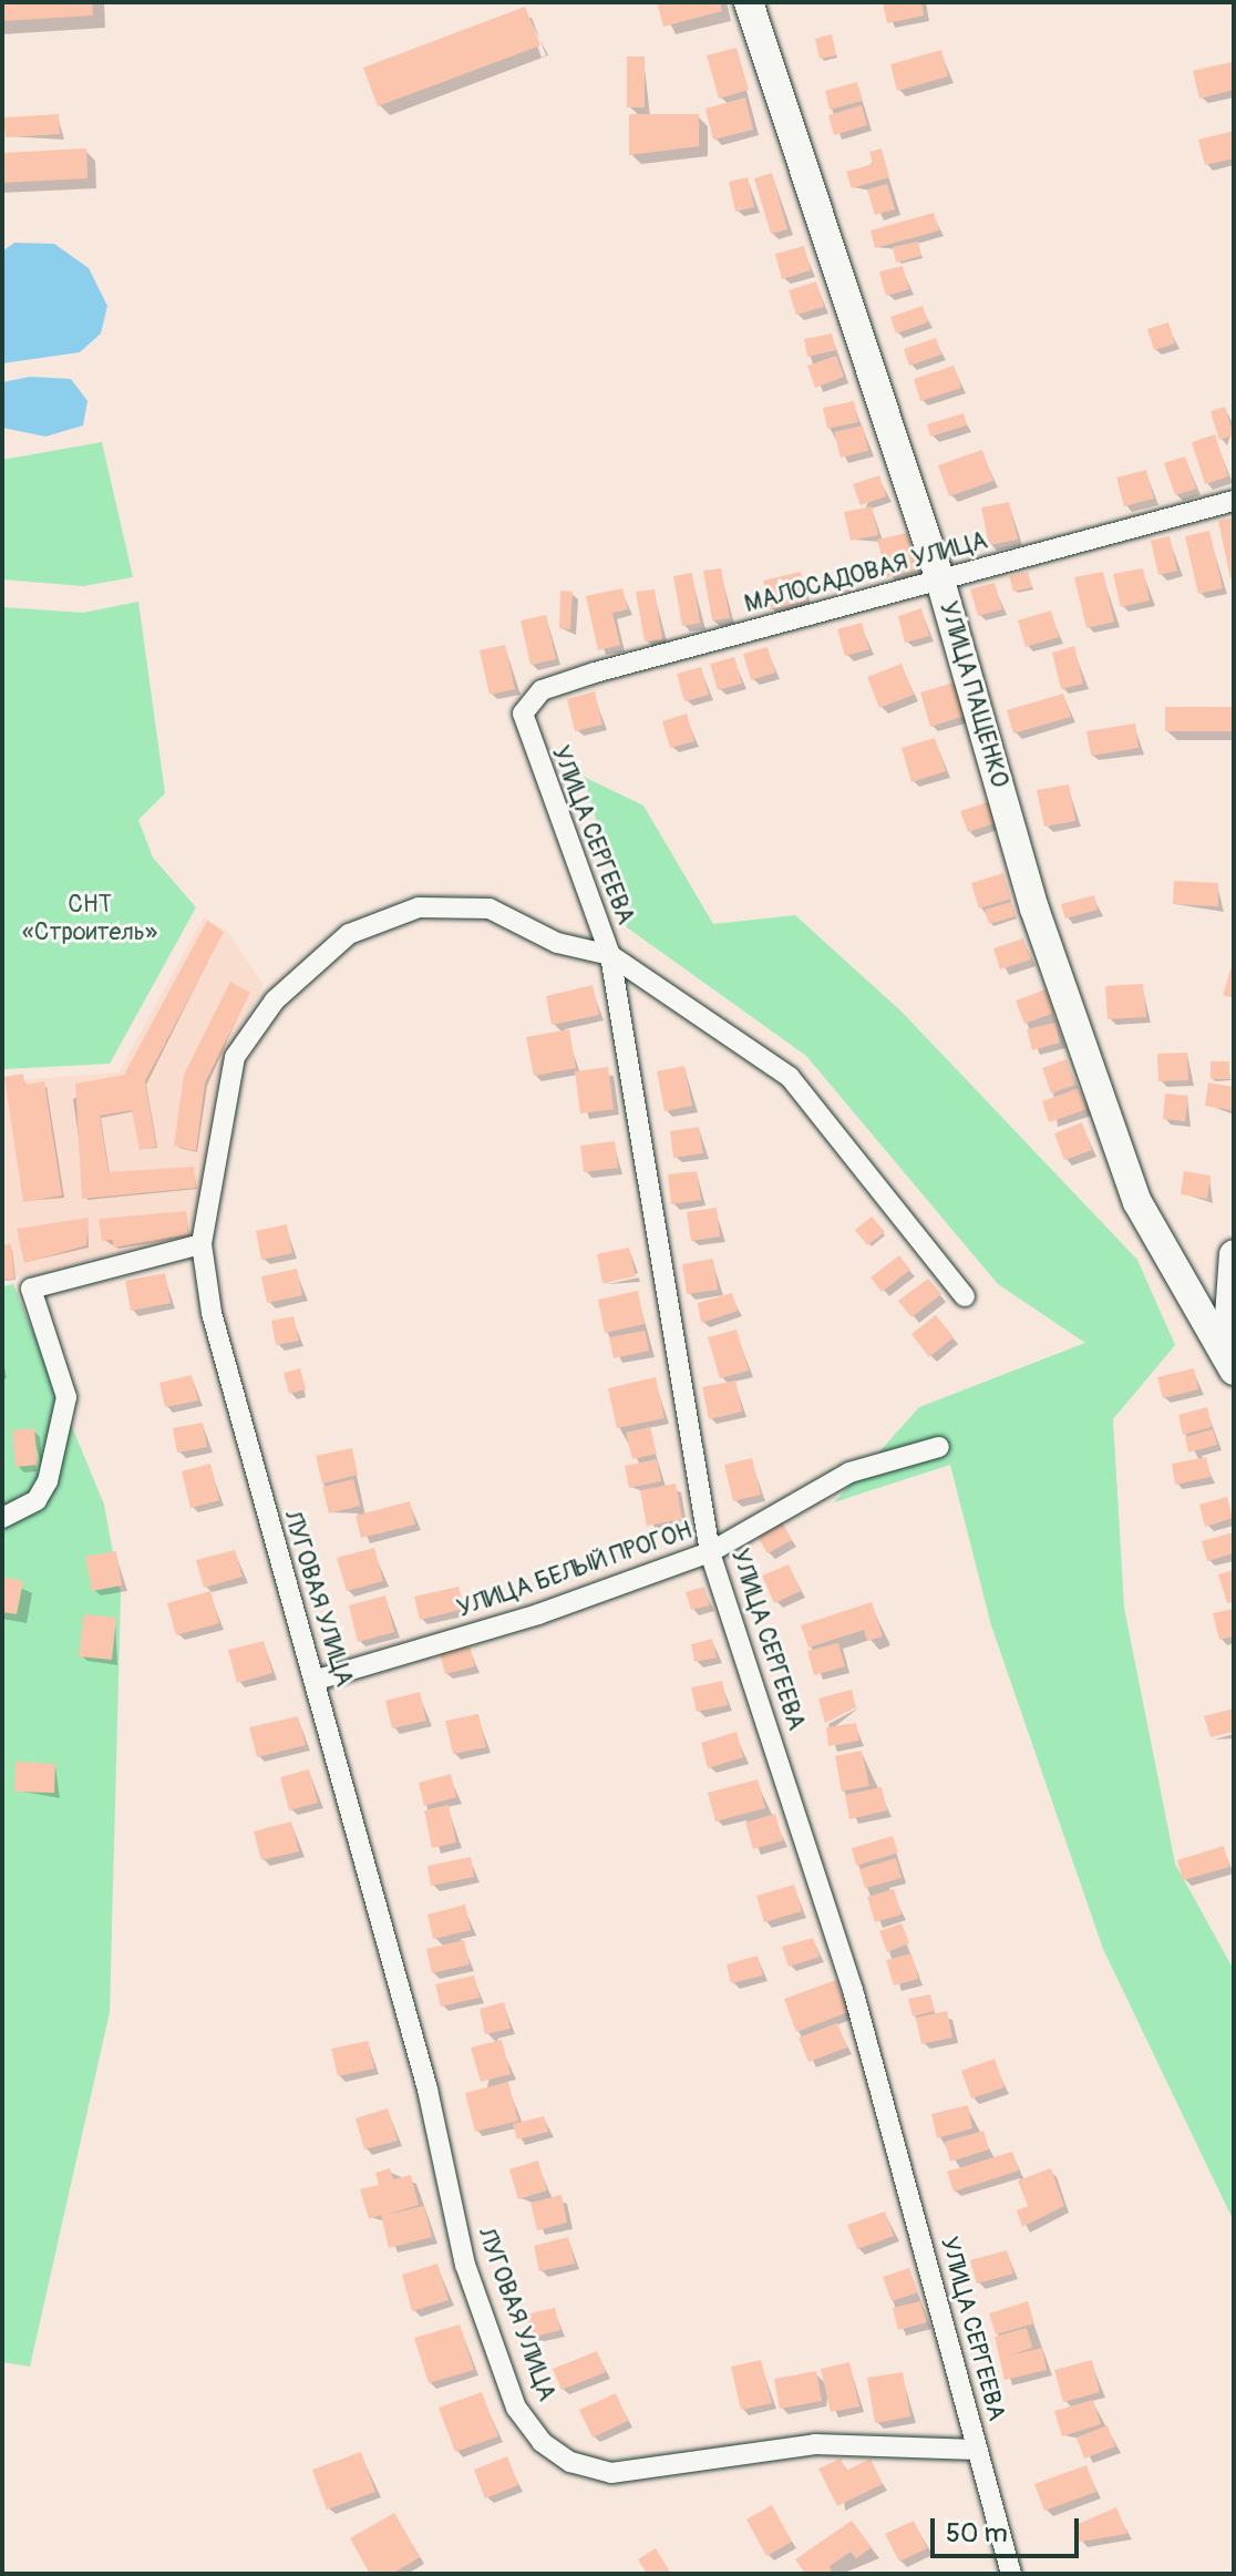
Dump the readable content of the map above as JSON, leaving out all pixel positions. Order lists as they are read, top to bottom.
{
  "streets": {
    "street": [
      "МАЛОСАДОВАЯ УЛИЦА",
      "УЛИЦА ПАЩЕНКО",
      "УЛИЦА СЕРГЕЕВА",
      "УЛИЦА БЕЛЫЙ ПРОГОН",
      "ЛУГОВАЯ УЛИЦА"
    ]
  },
  "crossings": [
    ["МАЛОСАДОВАЯ УЛИЦА", "УЛИЦА ПАЩЕНКО"],
    ["МАЛОСАДОВАЯ УЛИЦА", "УЛИЦА СЕРГЕЕВА"],
    ["УЛИЦА СЕРГЕЕВА", "УЛИЦА БЕЛЫЙ ПРОГОН"],
    ["УЛИЦА СЕРГЕЕВА", "ЛУГОВАЯ УЛИЦА"],
    ["УЛИЦА БЕЛЫЙ ПРОГОН", "ЛУГОВАЯ УЛИЦА"]
  ],
  "parks": ["СНТ «Строитель»"],
  "scale_bar": "50 m"
}
